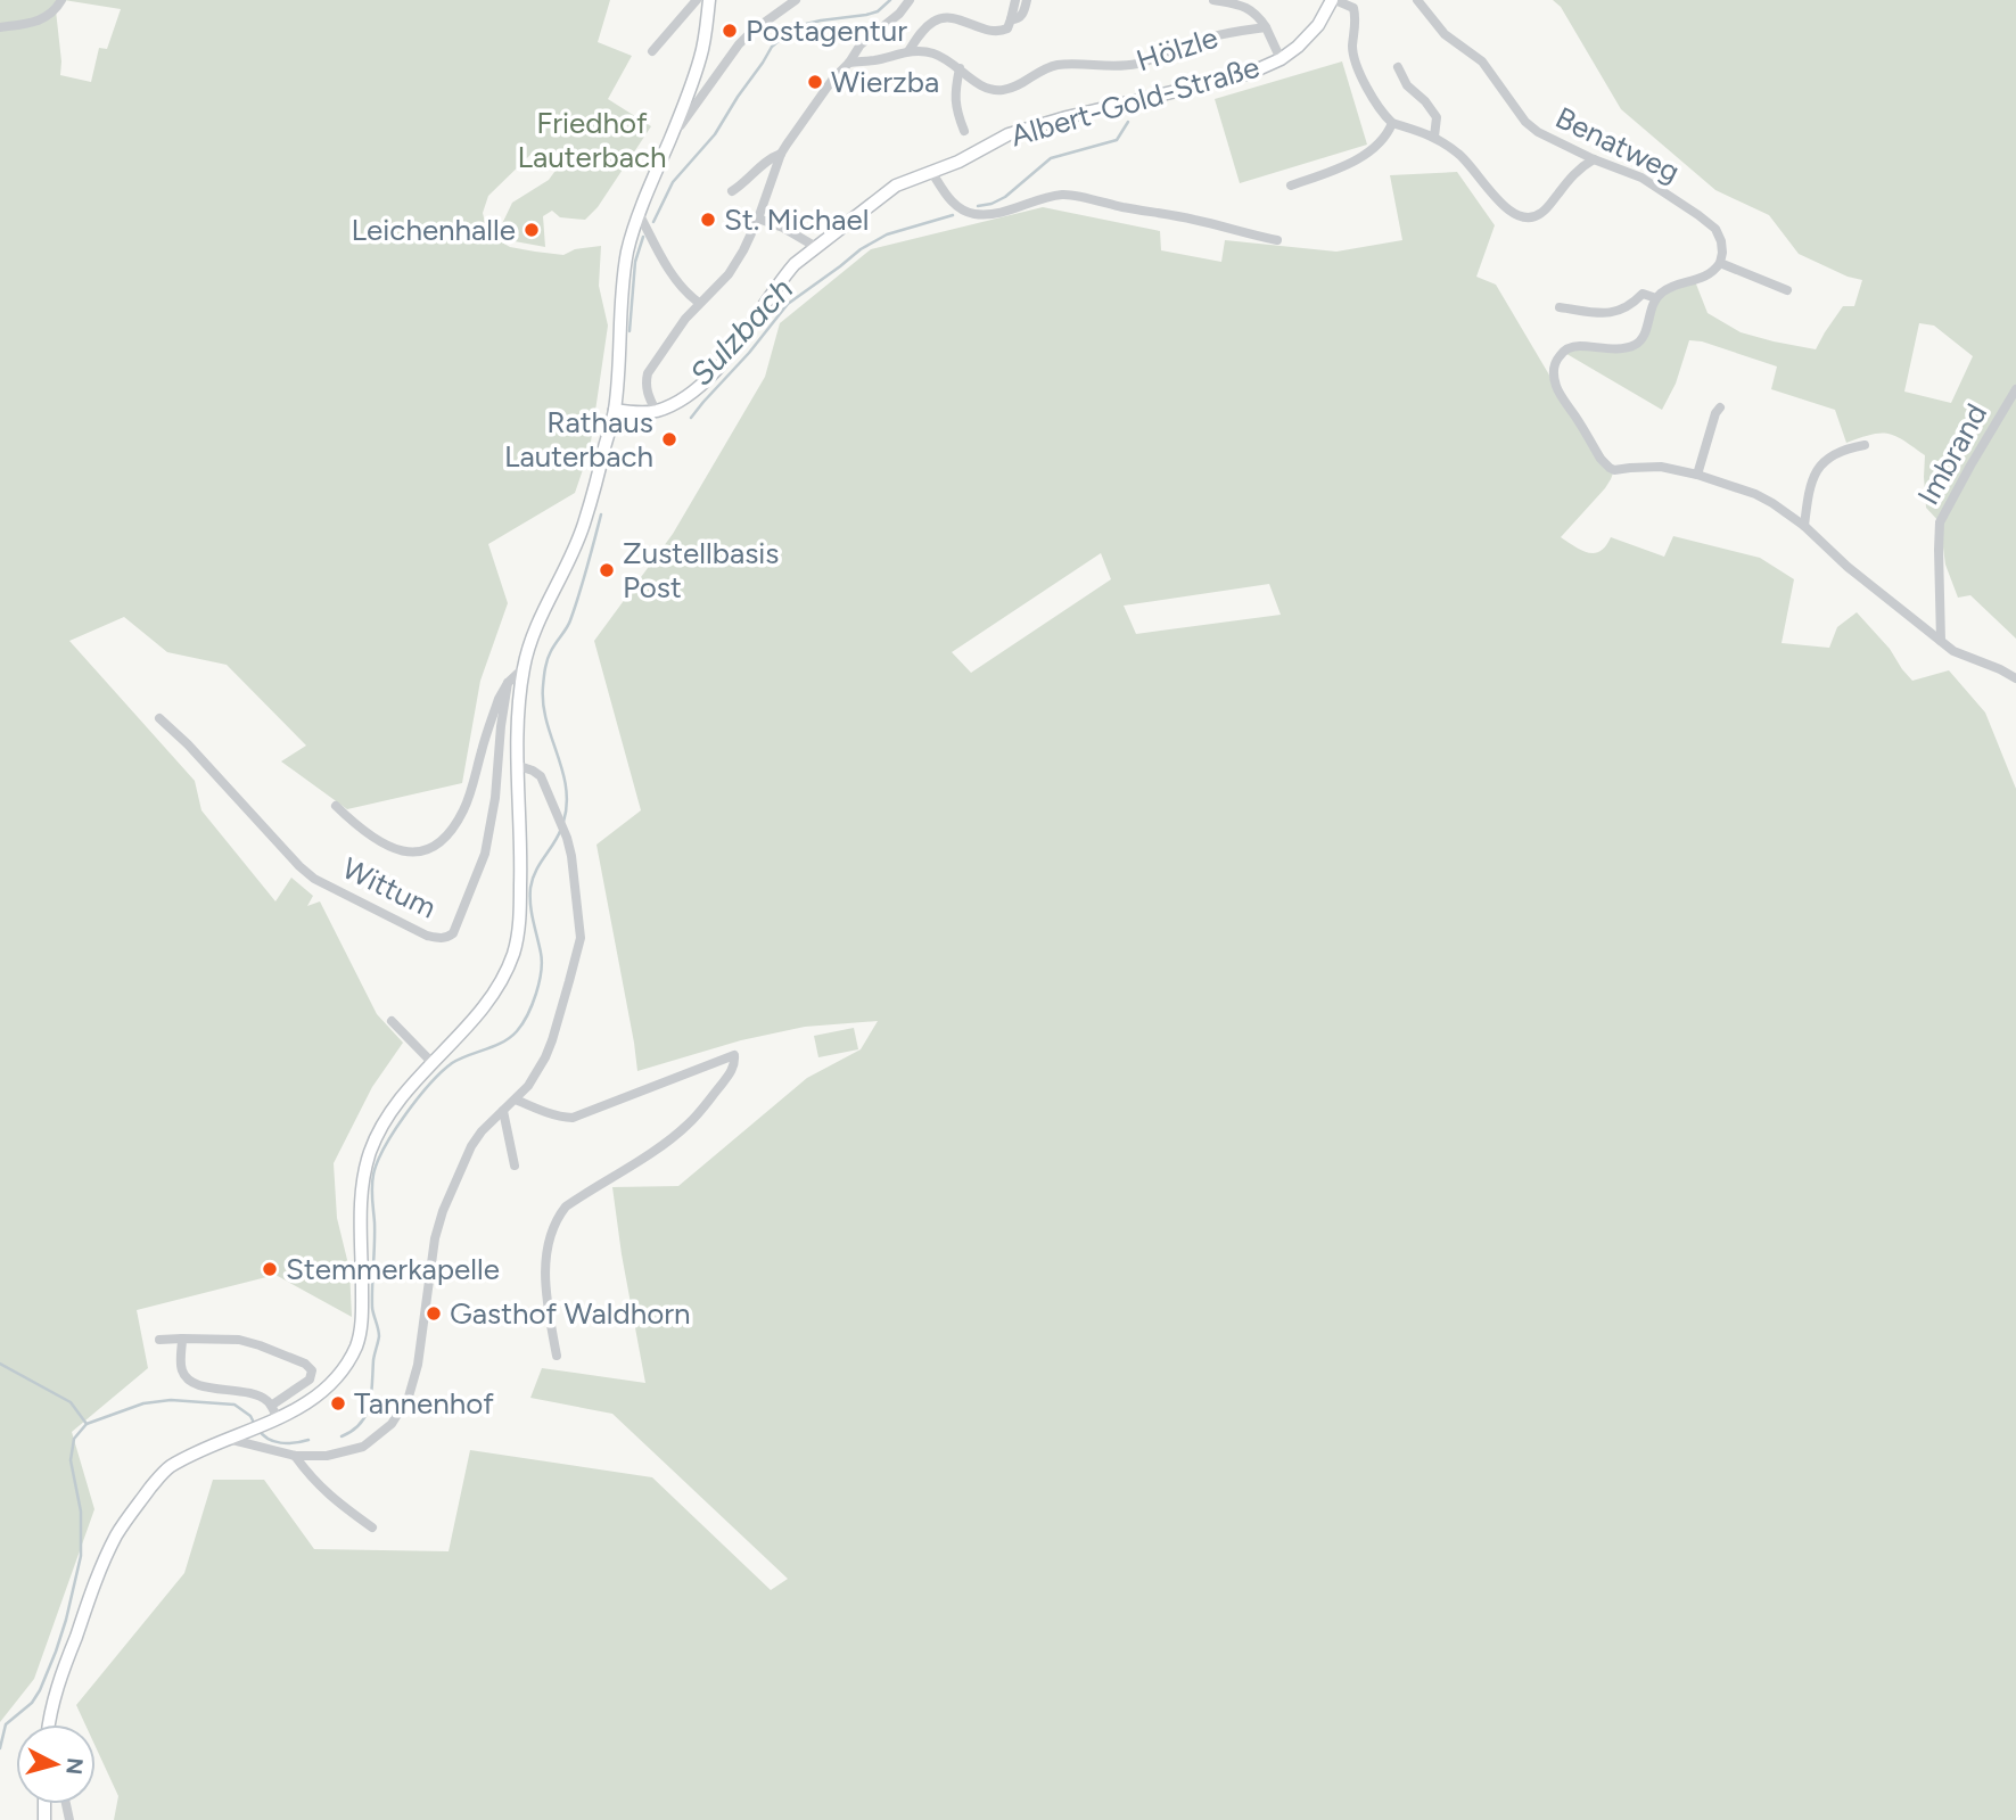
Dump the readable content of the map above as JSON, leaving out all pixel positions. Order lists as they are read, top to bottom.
{
  "streets": {
    "main road": ["Albert-Gold-Straße"],
    "street": [
      "Hölzle",
      "Benatweg",
      "Imbrand",
      "Wittum"
    ]
  },
  "water": ["Sulzbach"],
  "parks": ["Friedhof Lauterbach"],
  "places": [
    "Postagentur",
    "Wierzba",
    "St. Michael",
    "Leichenhalle",
    "Rathaus Lauterbach",
    "Zustellbasis Post",
    "Stemmerkapelle",
    "Gasthof Waldhorn",
    "Tannenhof"
  ],
  "north": "right"
}
